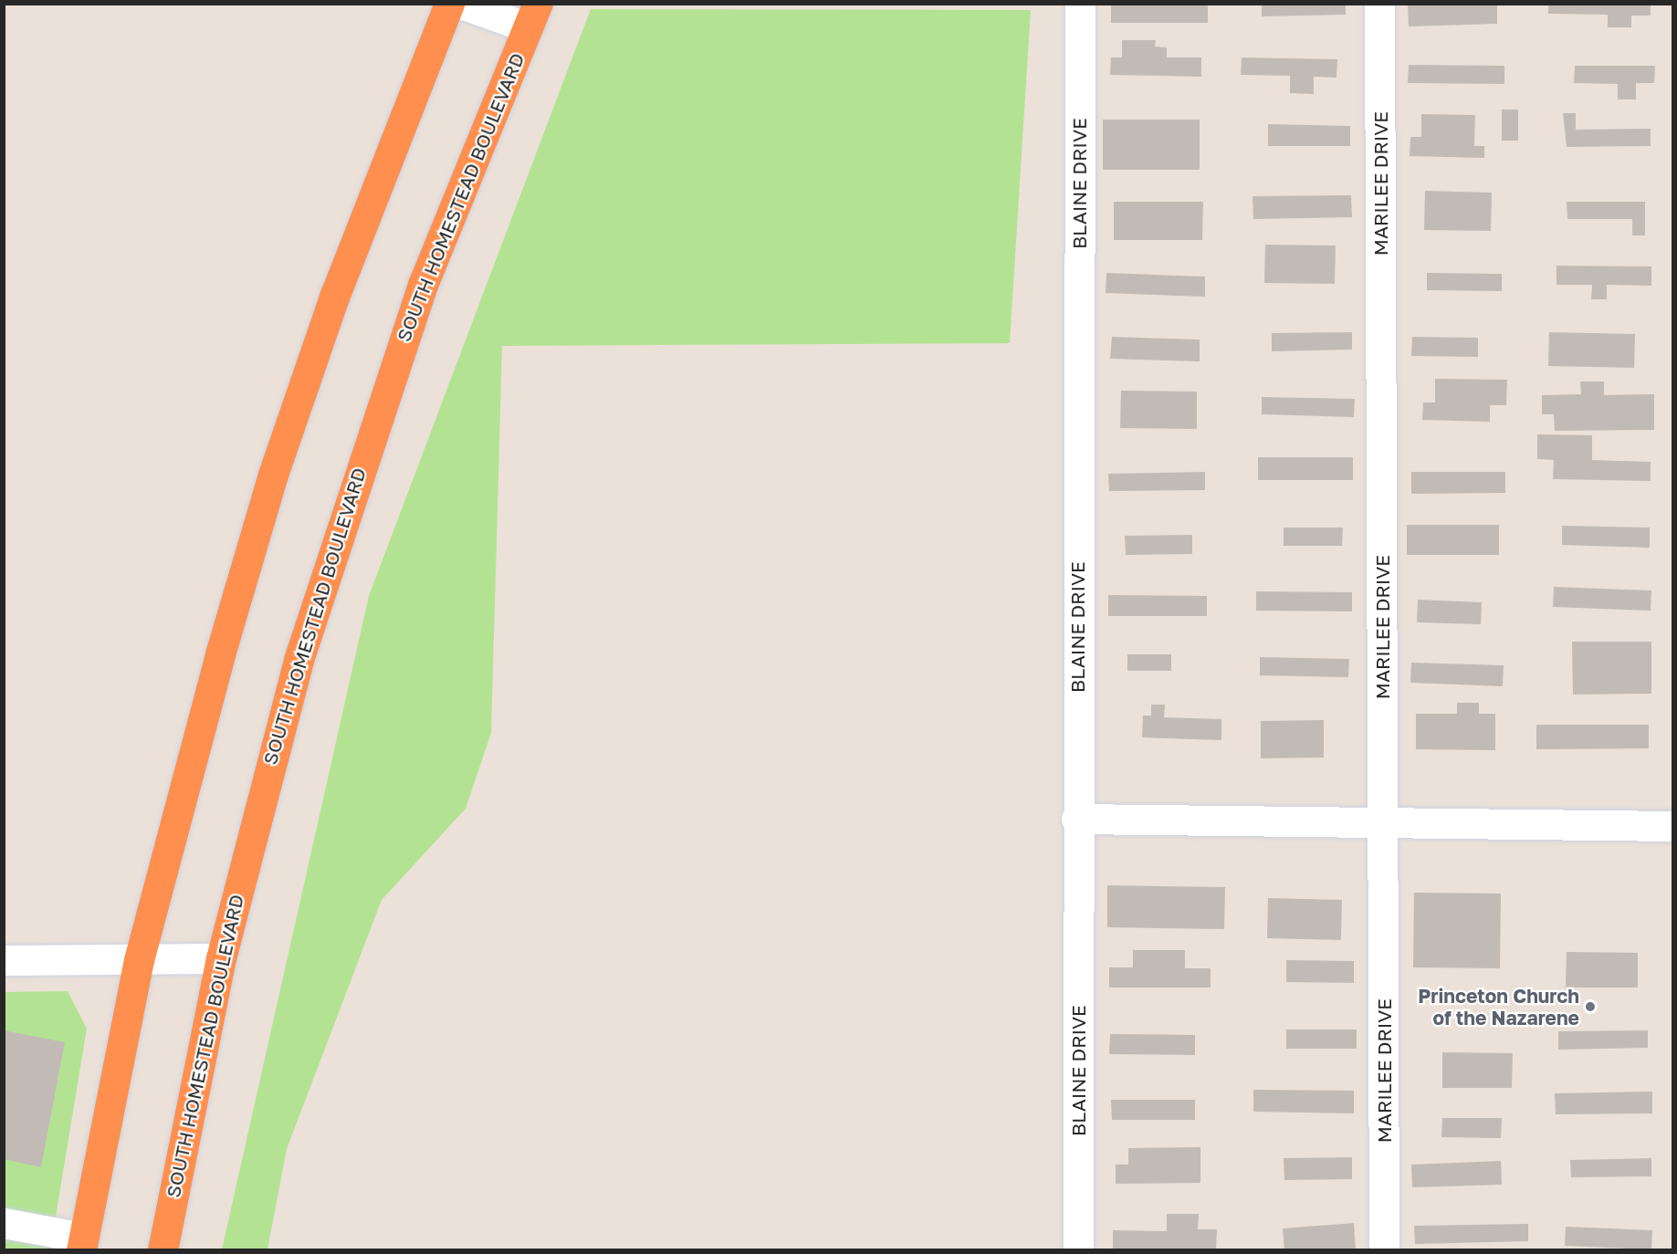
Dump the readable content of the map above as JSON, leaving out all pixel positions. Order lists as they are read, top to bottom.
{
  "streets": {
    "highway": ["SOUTH HOMESTEAD BOULEVARD"],
    "street": ["BLAINE DRIVE", "MARILEE DRIVE"]
  },
  "places": ["Princeton Church of the Nazarene"]
}
